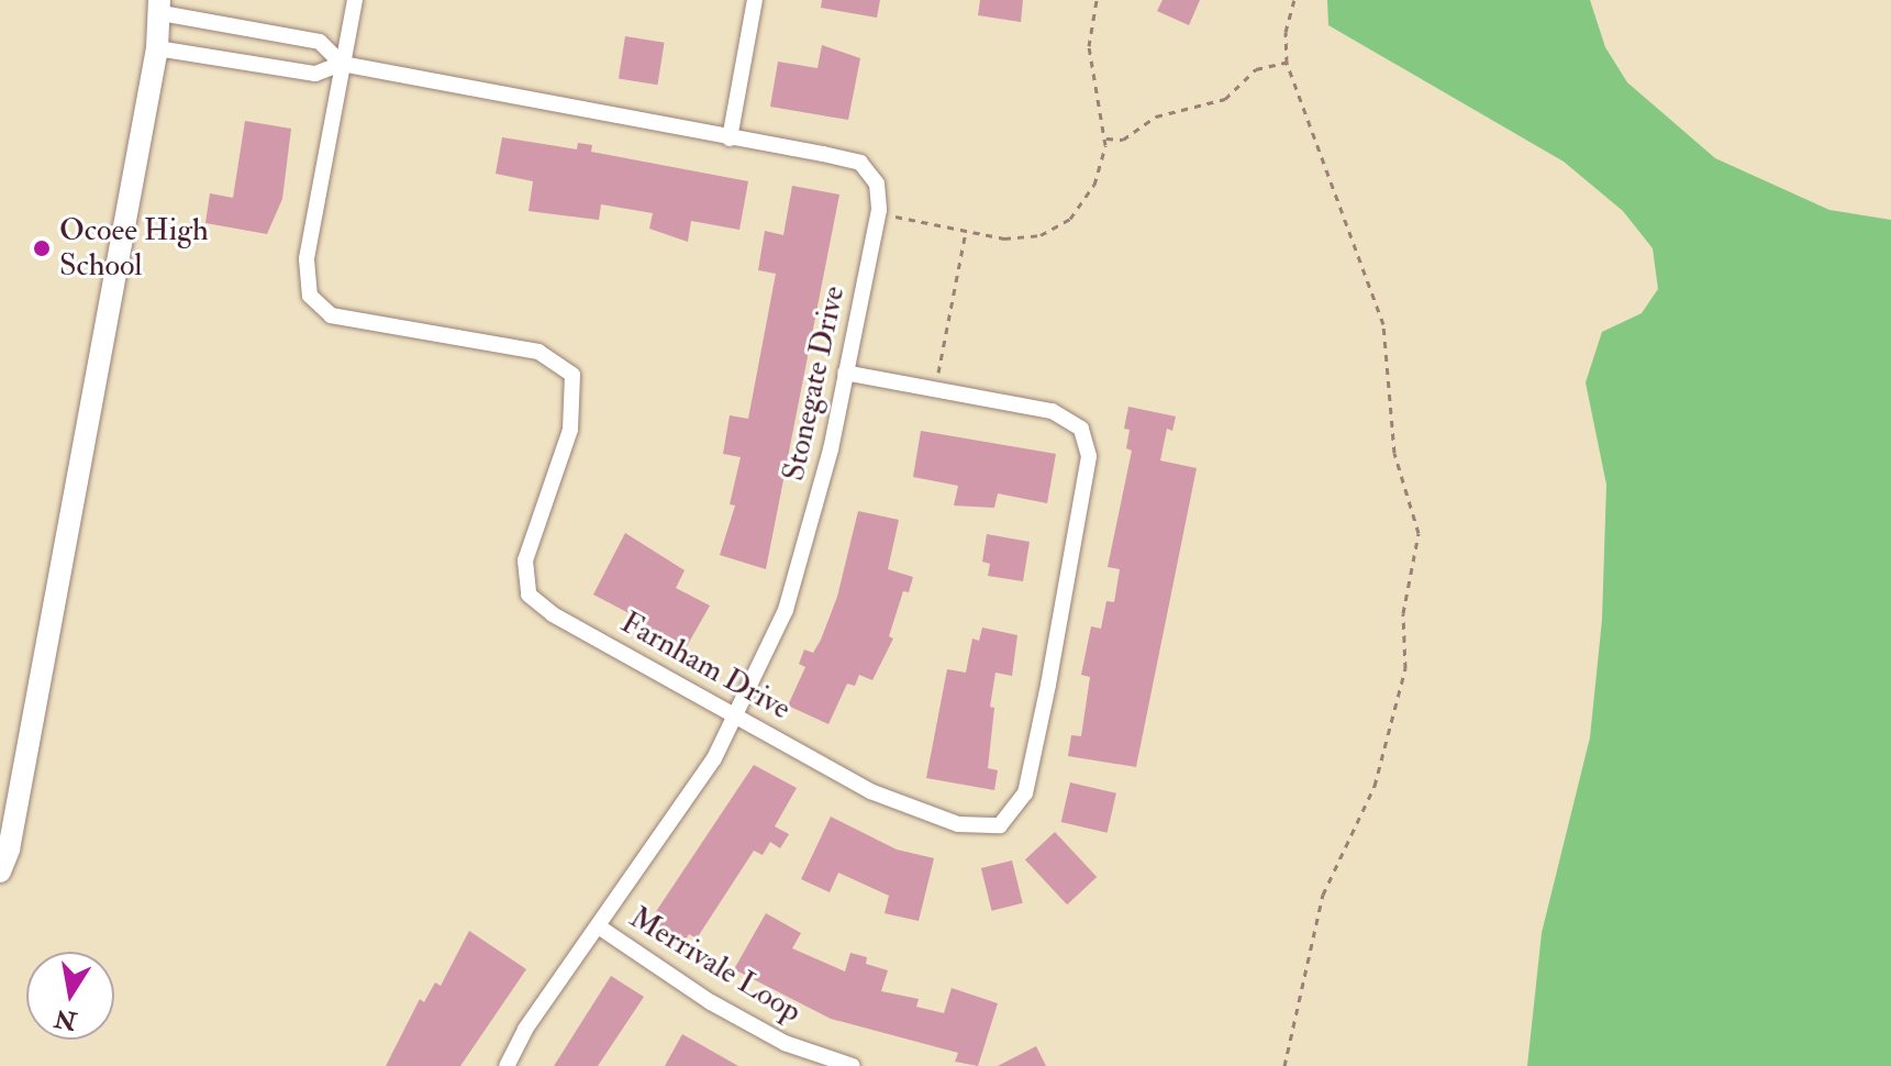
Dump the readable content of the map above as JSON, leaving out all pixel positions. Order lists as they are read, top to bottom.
{
  "streets": {
    "street": ["Stonegate Drive", "Farnham Drive", "Merrivale Loop"]
  },
  "crossings": [
    ["Stonegate Drive", "Farnham Drive"],
    ["Stonegate Drive", "Merrivale Loop"]
  ],
  "places": ["Ocoee High School"],
  "north": "bottom"
}
